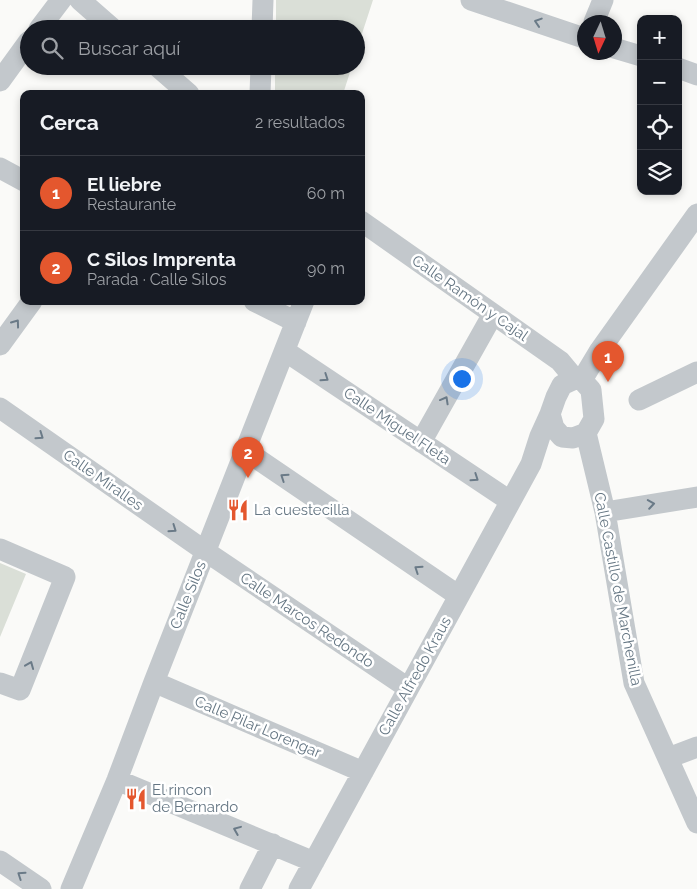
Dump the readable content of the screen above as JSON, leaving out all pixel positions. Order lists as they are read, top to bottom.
{
  "streets": {
    "street": [
      "Calle Ramón y Cajal",
      "Calle Miguel Fleta",
      "Calle Miralles",
      "Calle Castillo de Marchenilla",
      "Calle Silos",
      "Calle Marcos Redondo",
      "Calle Alfredo Kraus",
      "Calle Pilar Lorengar"
    ]
  },
  "crossings": [
    ["Calle Ramón y Cajal", "Calle Castillo de Marchenilla"],
    ["Calle Miguel Fleta", "Calle Silos"],
    ["Calle Miguel Fleta", "Calle Alfredo Kraus"],
    ["Calle Miralles", "Calle Silos"],
    ["Calle Miralles", "Calle Marcos Redondo"],
    ["Calle Silos", "Calle Marcos Redondo"],
    ["Calle Silos", "Calle Pilar Lorengar"],
    ["Calle Marcos Redondo", "Calle Alfredo Kraus"],
    ["Calle Alfredo Kraus", "Calle Pilar Lorengar"]
  ],
  "one_way": ["Calle Miralles"],
  "places": {
    "restaurant": ["La cuestecilla", "El rincon de Bernardo"]
  },
  "north": "bottom",
  "page": {
    "map_buttons": ["+", "−"],
    "search": "Buscar aquí",
    "heading": ["Cerca", "2 resultados"],
    "list": [
      {
        "mark": "1",
        "name": "El liebre",
        "note": "Restaurante",
        "value": "60 m"
      },
      {
        "mark": "2",
        "name": "C Silos Imprenta",
        "note": "Parada · Calle Silos",
        "value": "90 m"
      }
    ],
    "pins": ["1", "2"]
  }
}
